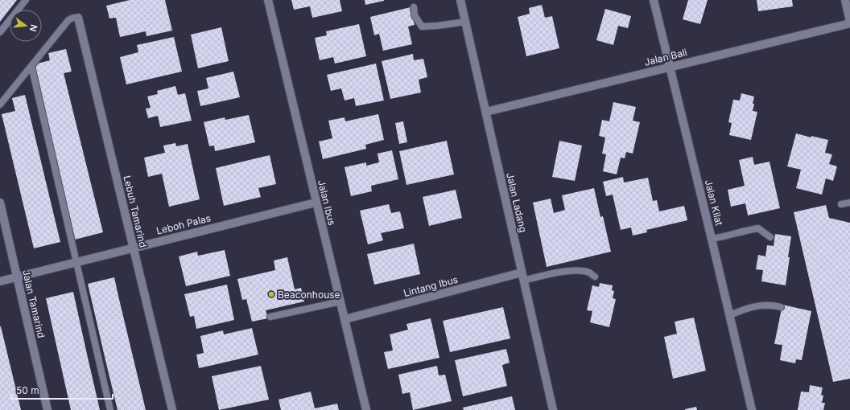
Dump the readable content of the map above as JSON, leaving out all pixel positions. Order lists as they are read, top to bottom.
{
  "streets": {
    "street": [
      "Jalan Bali",
      "Jalan Ibus",
      "Jalan Ladang",
      "Jalan Kilat",
      "Lebuh Tamarind",
      "Leboh Palas",
      "Lintang Ibus",
      "Jalan Tamarind"
    ]
  },
  "crossings": [
    ["Jalan Bali", "Jalan Ladang"],
    ["Jalan Bali", "Jalan Kilat"],
    ["Jalan Ibus", "Leboh Palas"],
    ["Jalan Ibus", "Lintang Ibus"],
    ["Jalan Ladang", "Lintang Ibus"],
    ["Lebuh Tamarind", "Leboh Palas"],
    ["Leboh Palas", "Jalan Tamarind"]
  ],
  "places": ["Beaconhouse"],
  "scale_bar": "50 m",
  "north": "right"
}
